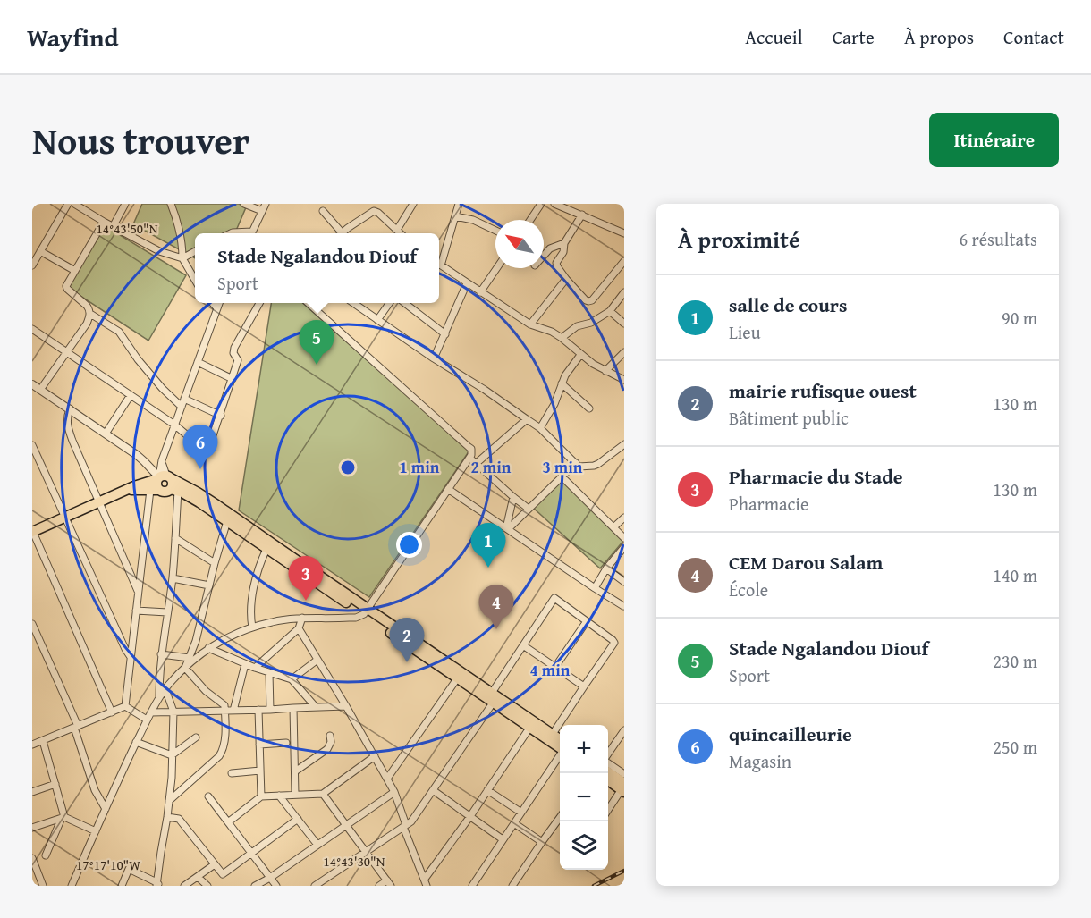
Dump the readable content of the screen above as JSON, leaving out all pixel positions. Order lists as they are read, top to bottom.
{
  "north": "top left",
  "page": {
    "header": "Wayfind",
    "nav": [
      "Accueil",
      "Carte",
      "À propos",
      "Contact"
    ],
    "title": "Nous trouver",
    "buttons": "Itinéraire",
    "heading": ["À proximité", "6 résultats"],
    "popup": ["Stade Ngalandou Diouf", "Sport"],
    "list": [
      {
        "mark": "1",
        "name": "salle de cours",
        "note": "Lieu",
        "value": "90 m"
      },
      {
        "mark": "2",
        "name": "mairie rufisque ouest",
        "note": "Bâtiment public",
        "value": "130 m"
      },
      {
        "mark": "3",
        "name": "Pharmacie du Stade",
        "note": "Pharmacie",
        "value": "130 m"
      },
      {
        "mark": "4",
        "name": "CEM Darou Salam",
        "note": "École",
        "value": "140 m"
      },
      {
        "mark": "5",
        "name": "Stade Ngalandou Diouf",
        "note": "Sport",
        "value": "230 m"
      },
      {
        "mark": "6",
        "name": "quincailleurie",
        "note": "Magasin",
        "value": "250 m"
      }
    ],
    "pins": [
      "5",
      "6",
      "1",
      "3",
      "4",
      "2"
    ],
    "map_buttons": ["+", "−"]
  },
  "coordinates": ["14°43'50\"N", "14°43'30\"N", "17°17'10\"W"],
  "rings": [
    "1 min",
    "2 min",
    "3 min",
    "4 min"
  ]
}
